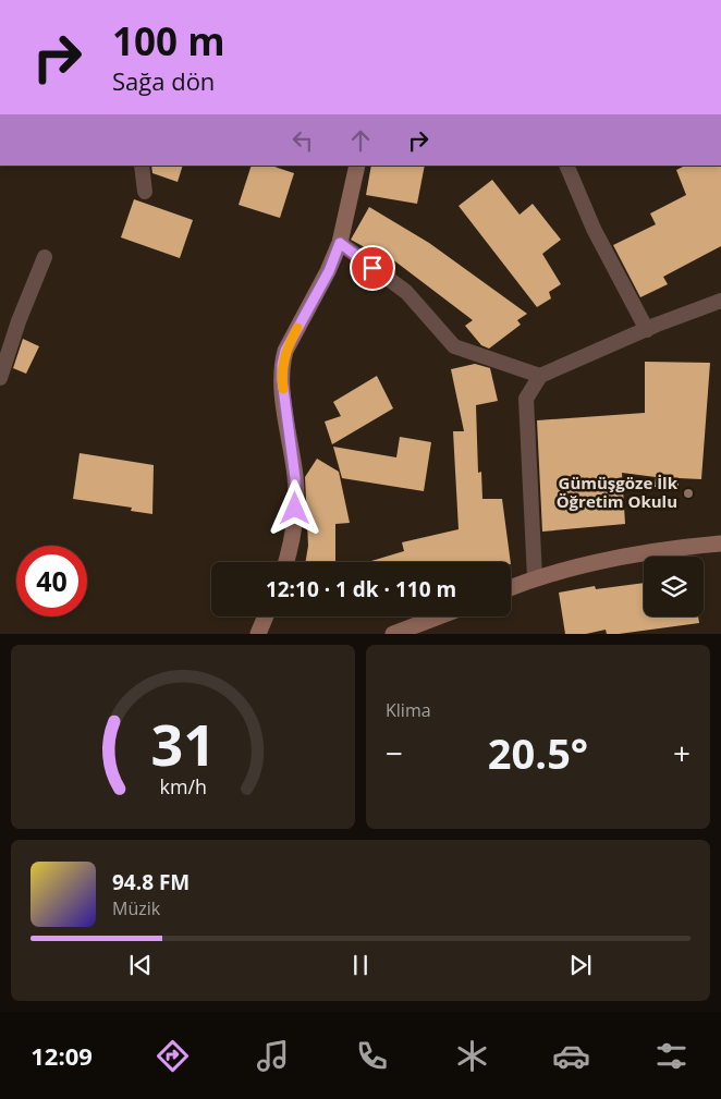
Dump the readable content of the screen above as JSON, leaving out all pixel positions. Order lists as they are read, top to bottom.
{
  "places": ["Gümüşgöze İlk Öğretim Okulu"],
  "page": {
    "turn": ["100 m", "Sağa dön"],
    "limit": "40",
    "trip": "12:10 · 1 dk · 110 m",
    "tile": "Klima",
    "heat": ["−", "20.5°", "+"],
    "song": ["94.8 FM", "Müzik"],
    "tabs": "12:09",
    "gauge": ["31", "km/h"]
  }
}
